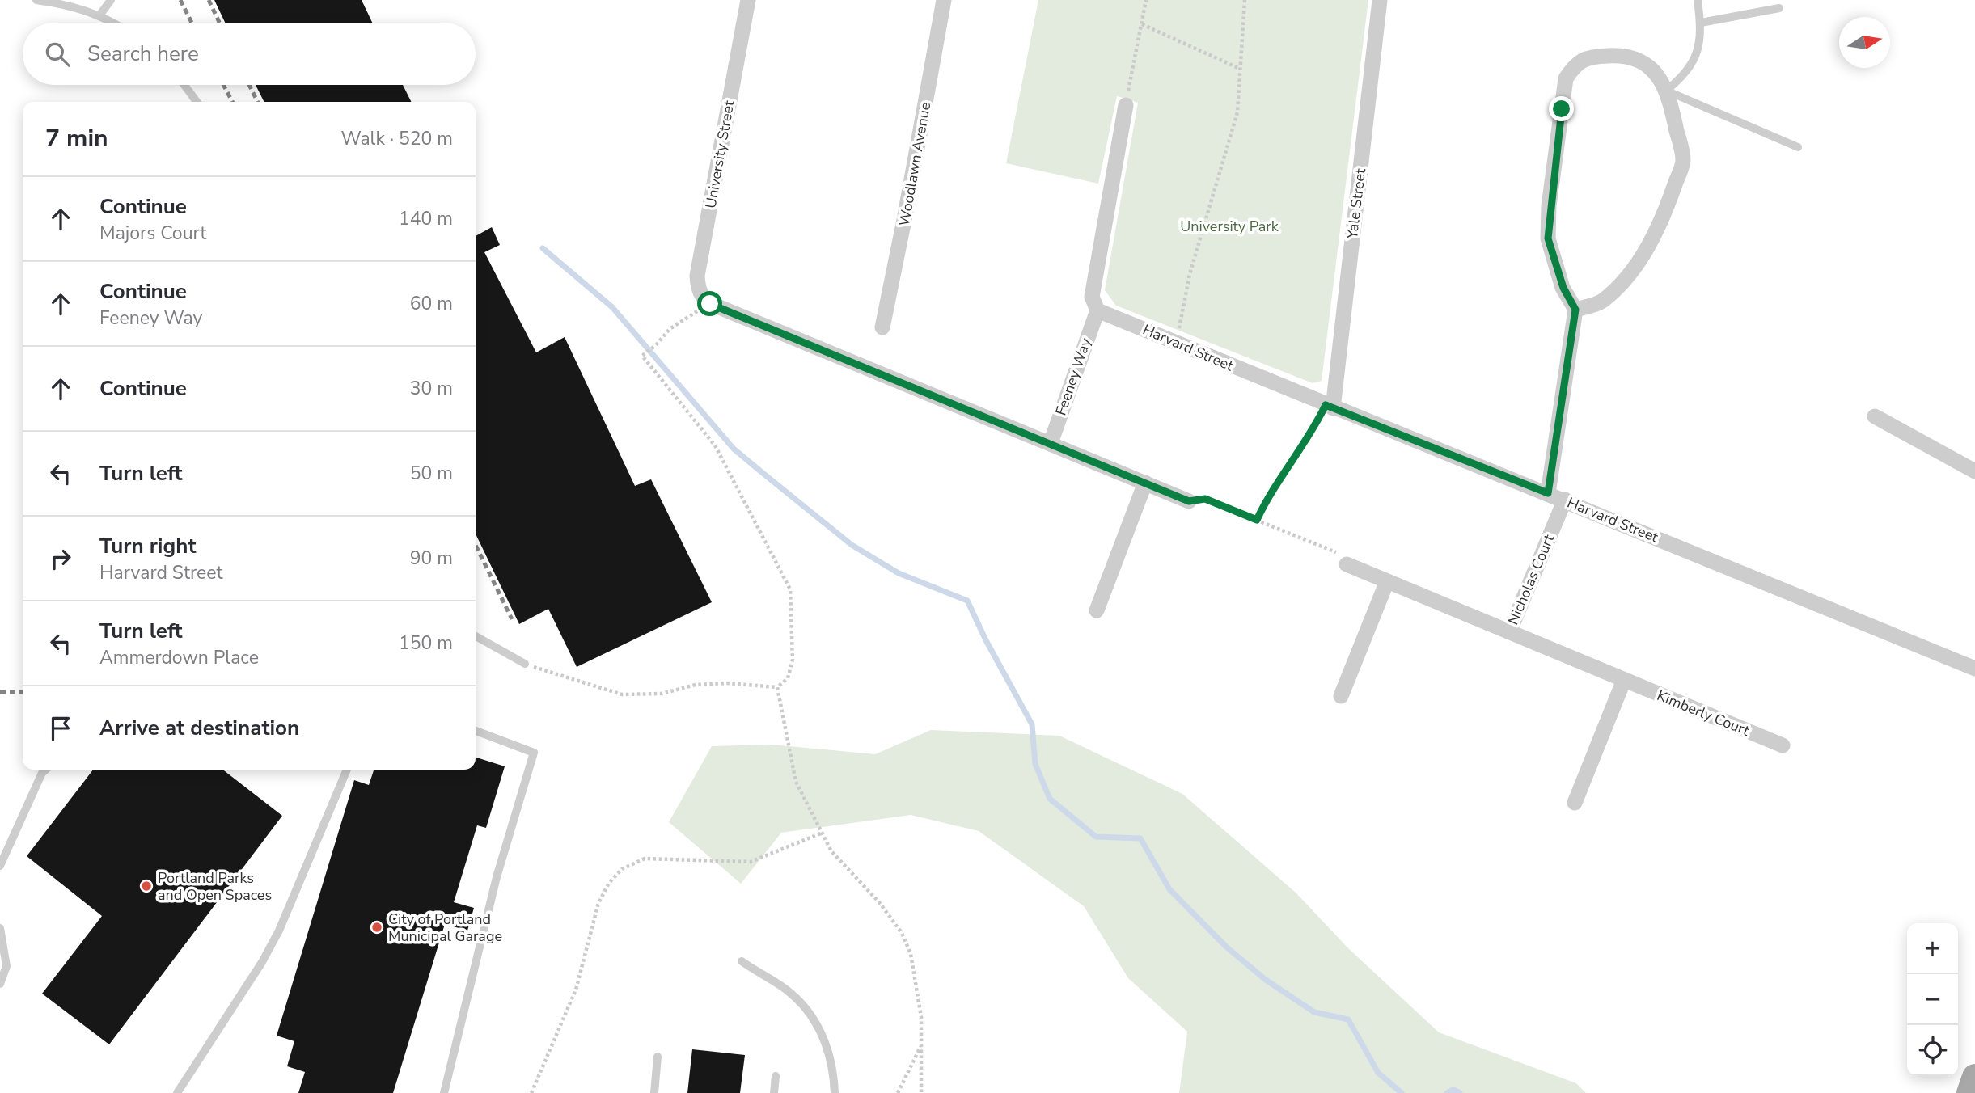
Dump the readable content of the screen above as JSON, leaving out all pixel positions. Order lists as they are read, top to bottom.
{
  "streets": {
    "street": [
      "University Street",
      "Woodlawn Avenue",
      "Yale Street",
      "Harvard Street",
      "Feeney Way",
      "Nicholas Court",
      "Kimberly Court"
    ]
  },
  "crossings": [
    ["Yale Street", "Harvard Street"],
    ["Harvard Street", "Feeney Way"],
    ["Harvard Street", "Nicholas Court"],
    ["Nicholas Court", "Kimberly Court"]
  ],
  "parks": ["University Park"],
  "places": ["Portland Parks and Open Spaces", "City of Portland Municipal Garage"],
  "north": "right",
  "page": {
    "search": "Search here",
    "heading": ["7 min", "Walk · 520 m"],
    "list": [
      ["Continue", "Majors Court", "140 m"],
      ["Continue", "Feeney Way", "60 m"],
      ["Continue", "30 m"],
      ["Turn left", "50 m"],
      ["Turn right", "Harvard Street", "90 m"],
      ["Turn left", "Ammerdown Place", "150 m"],
      "Arrive at destination"
    ],
    "map_buttons": ["+", "−"]
  }
}
